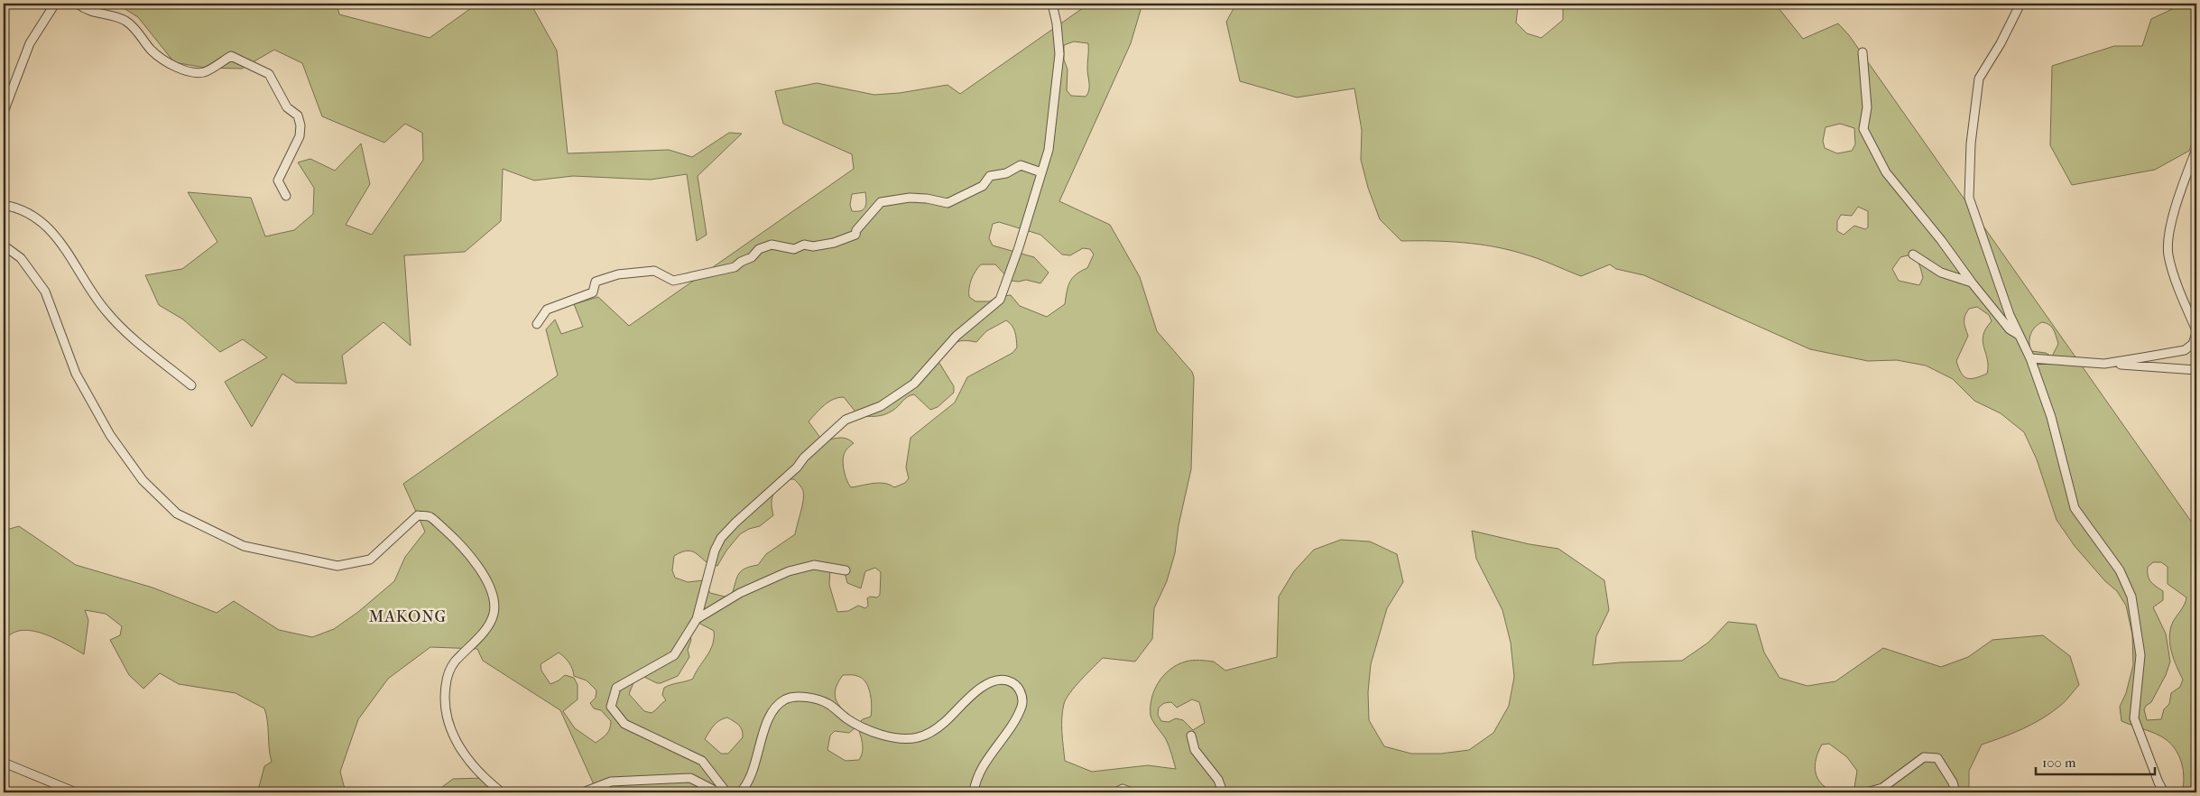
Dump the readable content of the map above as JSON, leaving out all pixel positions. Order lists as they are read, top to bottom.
{
  "districts": ["MAKONG"],
  "scale_bar": "100 m"
}
